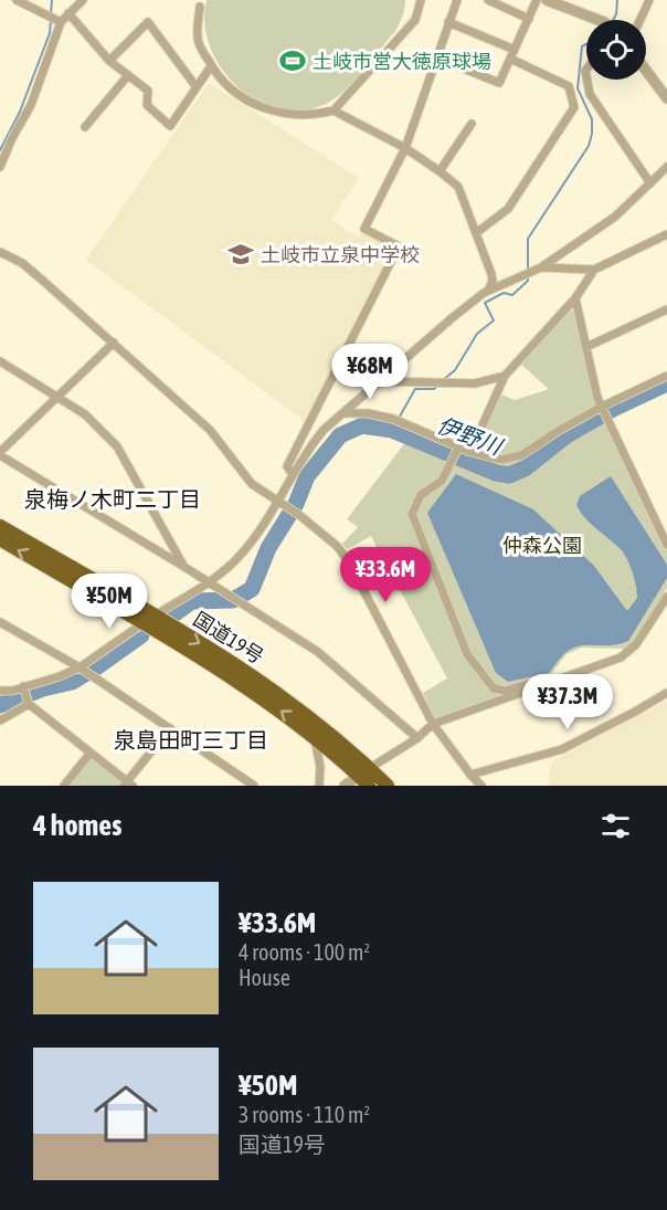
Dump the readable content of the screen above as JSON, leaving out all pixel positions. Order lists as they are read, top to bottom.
{
  "streets": {
    "highway": ["国道19号"]
  },
  "districts": ["泉梅ノ木町二丁目", "泉島田町三丁目"],
  "water": ["伊野川"],
  "parks": ["仲森公園"],
  "places": {
    "sports": ["土岐市営大徳原球場"],
    "school or university": ["土岐市立泉中学校"]
  },
  "page": {
    "price": [
      "¥68M",
      "¥33.6M",
      "¥50M",
      "¥37.3M"
    ],
    "heading": "4 homes",
    "list": [
      {
        "name": "¥33.6M",
        "note": "4 rooms · 100 m² · House"
      },
      {
        "name": "¥50M",
        "note": "3 rooms · 110 m² · 国道19号"
      }
    ]
  }
}
